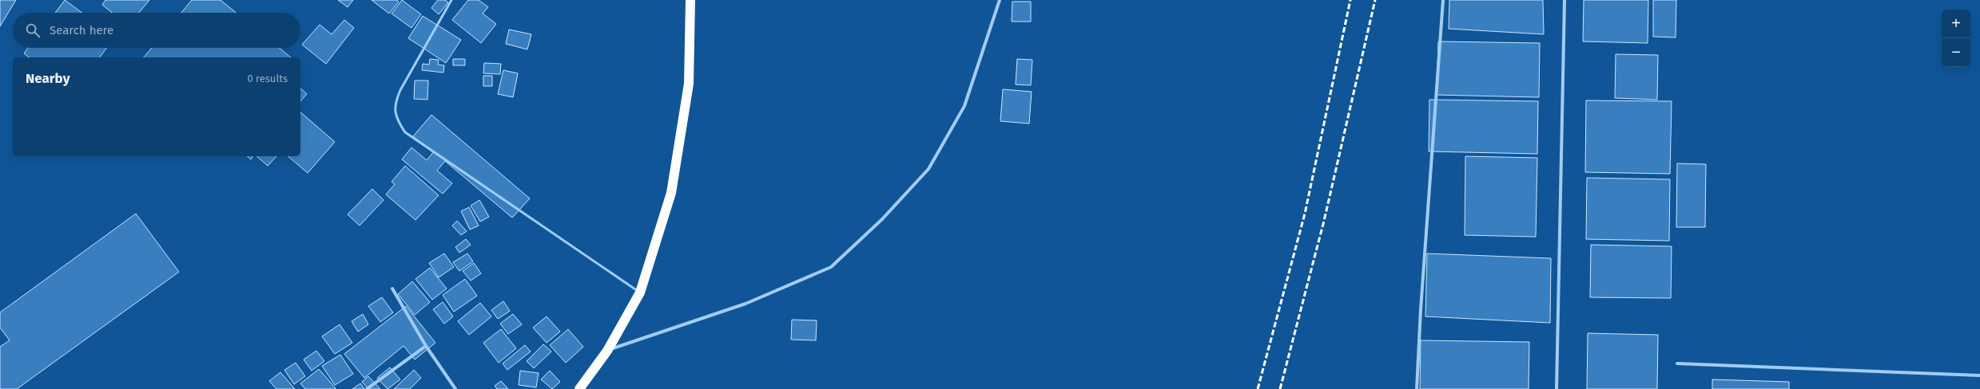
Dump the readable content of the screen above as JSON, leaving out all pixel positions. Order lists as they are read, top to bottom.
{
  "page": {
    "map_buttons": ["+", "−"],
    "search": "Search here",
    "heading": ["Nearby", "0 results"]
  }
}
